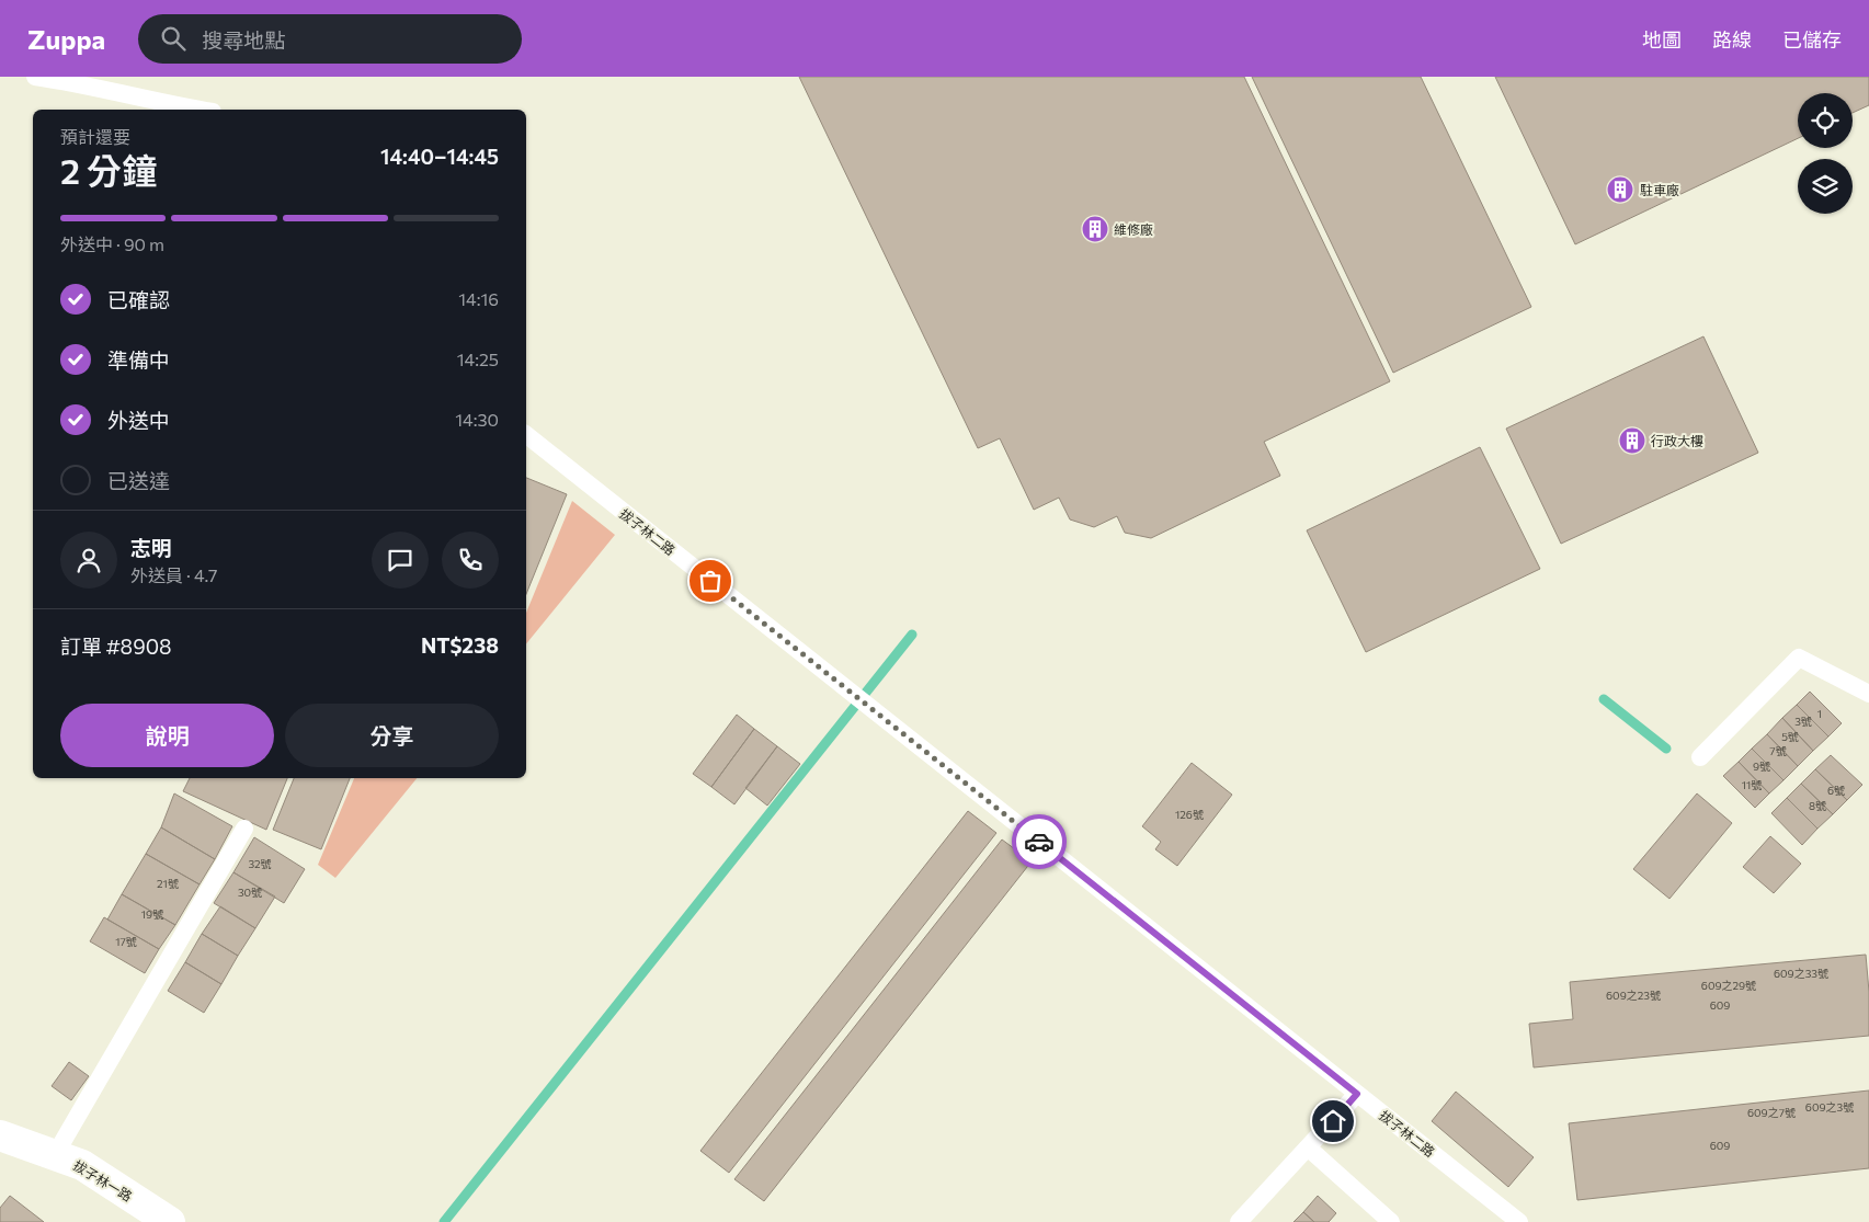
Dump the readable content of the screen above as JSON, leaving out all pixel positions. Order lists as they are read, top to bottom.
{
  "streets": {
    "street": ["拔子林一路"],
    "lane": ["拔子林二路"]
  },
  "places": {
    "building": ["駐車廠", "維修廠", "行政大樓"]
  },
  "house_numbers": [
    "1",
    "3號",
    "5號",
    "7號",
    "9號",
    "11號",
    "6號",
    "8號",
    "126號",
    "32號",
    "21號",
    "30號",
    "19號",
    "17號",
    "609之33號",
    "609之29號",
    "609之23號",
    "609",
    "609之3號",
    "609之7號",
    "609"
  ],
  "page": {
    "header": "Zuppa",
    "search": "搜尋地點",
    "nav": ["地圖", "路線", "已儲存"],
    "heading": ["2 分鐘", "預計還要", "14:40–14:45"],
    "panel": [
      "志明",
      "外送員 · 4.7",
      "訂單 #8908",
      "NT$238"
    ],
    "bar": "外送中 · 90 m",
    "list": [
      ["已確認", "14:16"],
      ["準備中", "14:25"],
      ["外送中", "14:30"],
      "已送達"
    ],
    "buttons": ["說明", "分享"]
  }
}
